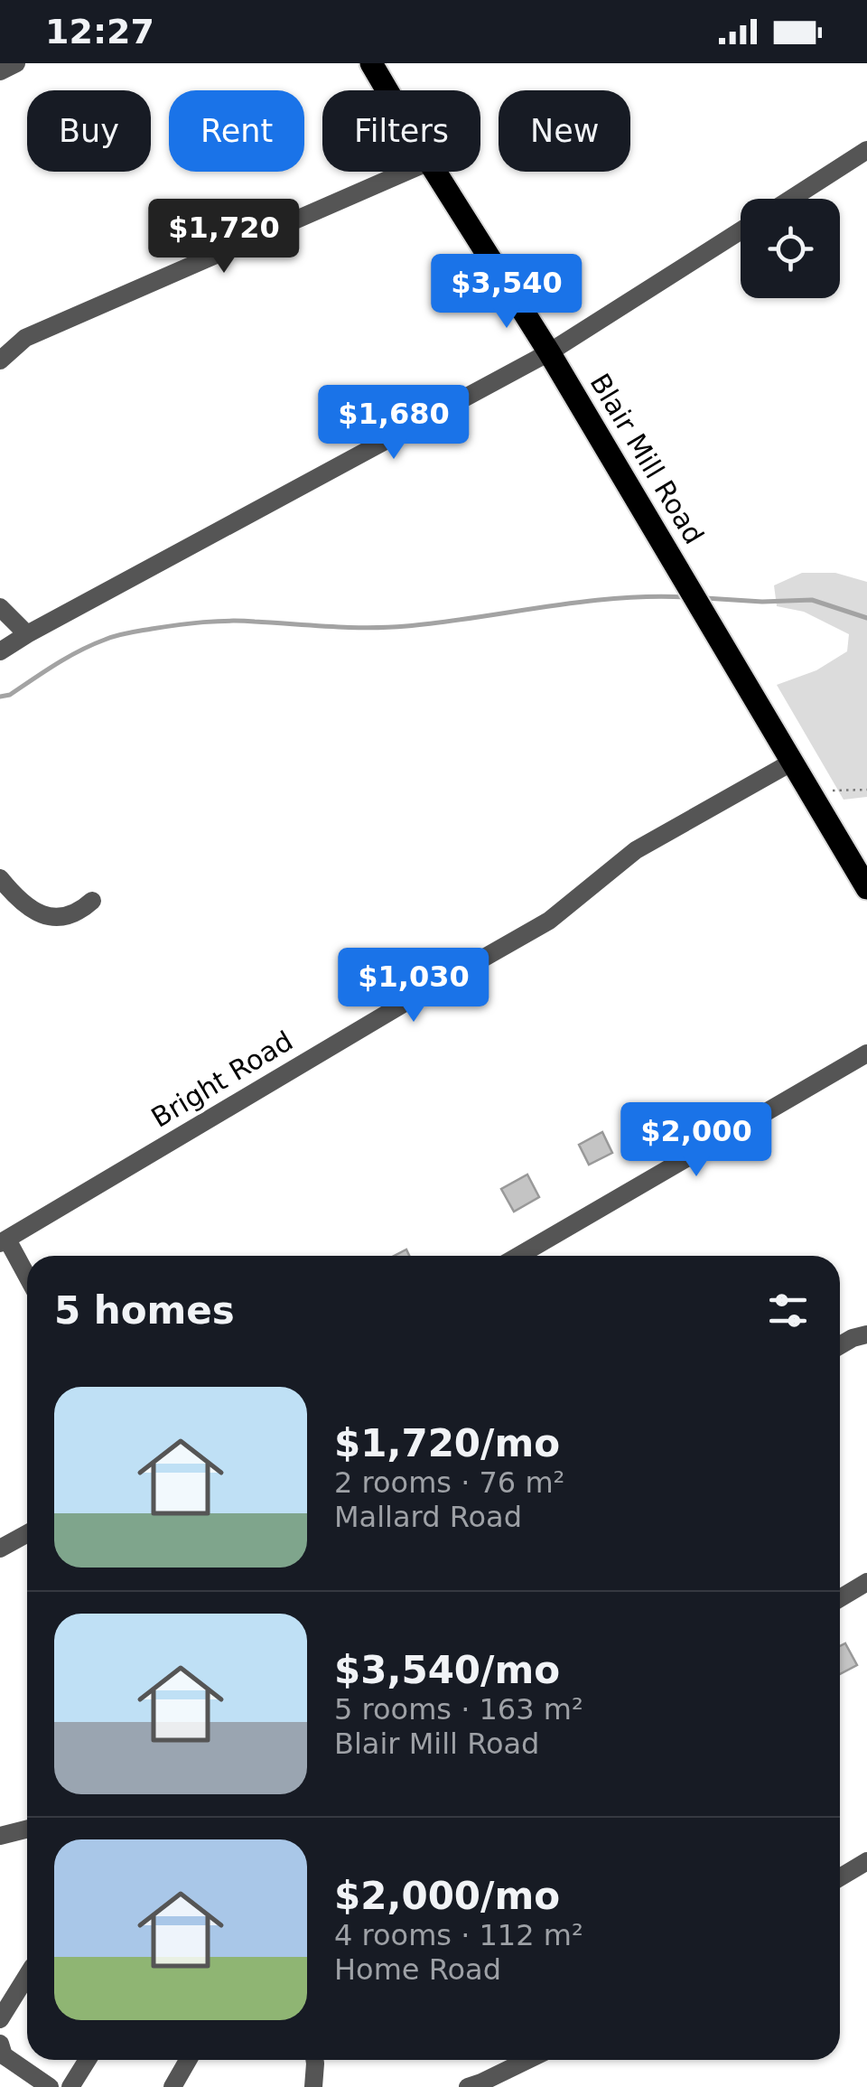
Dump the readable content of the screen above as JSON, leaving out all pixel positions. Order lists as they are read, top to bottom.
{
  "streets": {
    "main road": ["Blair Mill Road"],
    "street": ["Bright Road"]
  },
  "crossings": [
    ["Blair Mill Road", "Bright Road"]
  ],
  "page": {
    "status": "12:27",
    "chip": [
      "Buy",
      "Rent",
      "Filters",
      "New"
    ],
    "price": [
      "$1,720",
      "$3,540",
      "$1,680",
      "$1,030",
      "$2,000"
    ],
    "heading": "5 homes",
    "list": [
      {
        "name": "$1,720/mo",
        "note": "2 rooms · 76 m² · Mallard Road"
      },
      {
        "name": "$3,540/mo",
        "note": "5 rooms · 163 m² · Blair Mill Road"
      },
      {
        "name": "$2,000/mo",
        "note": "4 rooms · 112 m² · Home Road"
      }
    ]
  }
}
